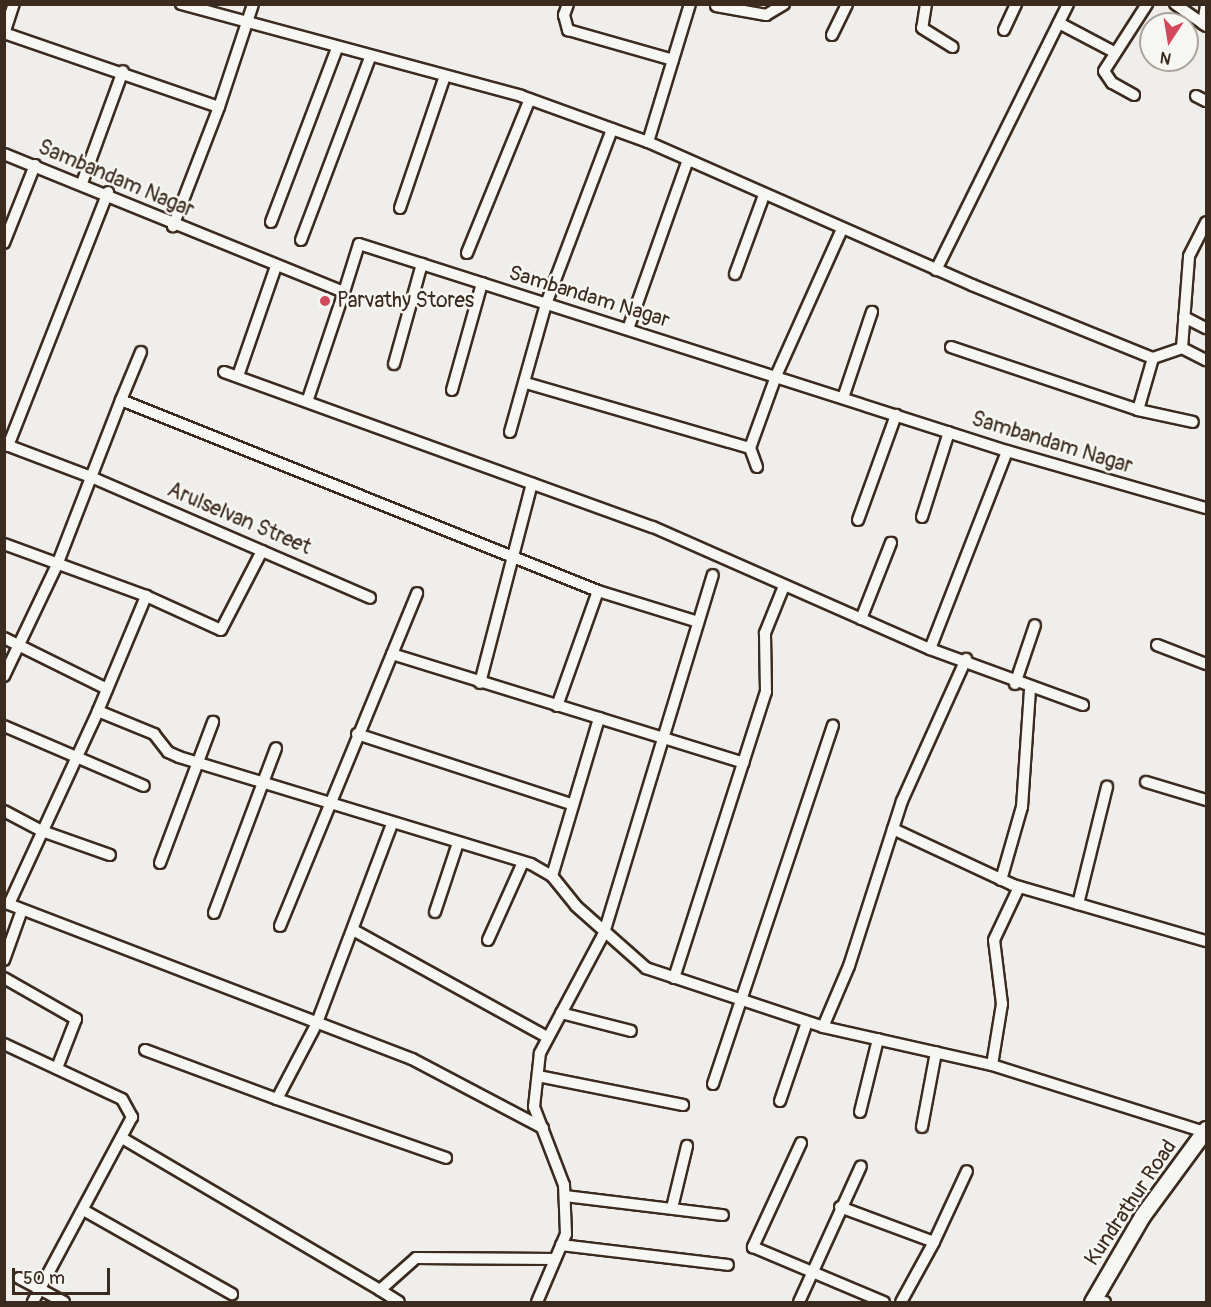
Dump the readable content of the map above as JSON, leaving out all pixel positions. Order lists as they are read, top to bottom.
{
  "streets": {
    "street": ["Sambandam Nagar", "Arulselvan Street", "Kundrathur Road"]
  },
  "places": ["Parvathy Stores"],
  "scale_bar": "50 m",
  "north": "bottom"
}
